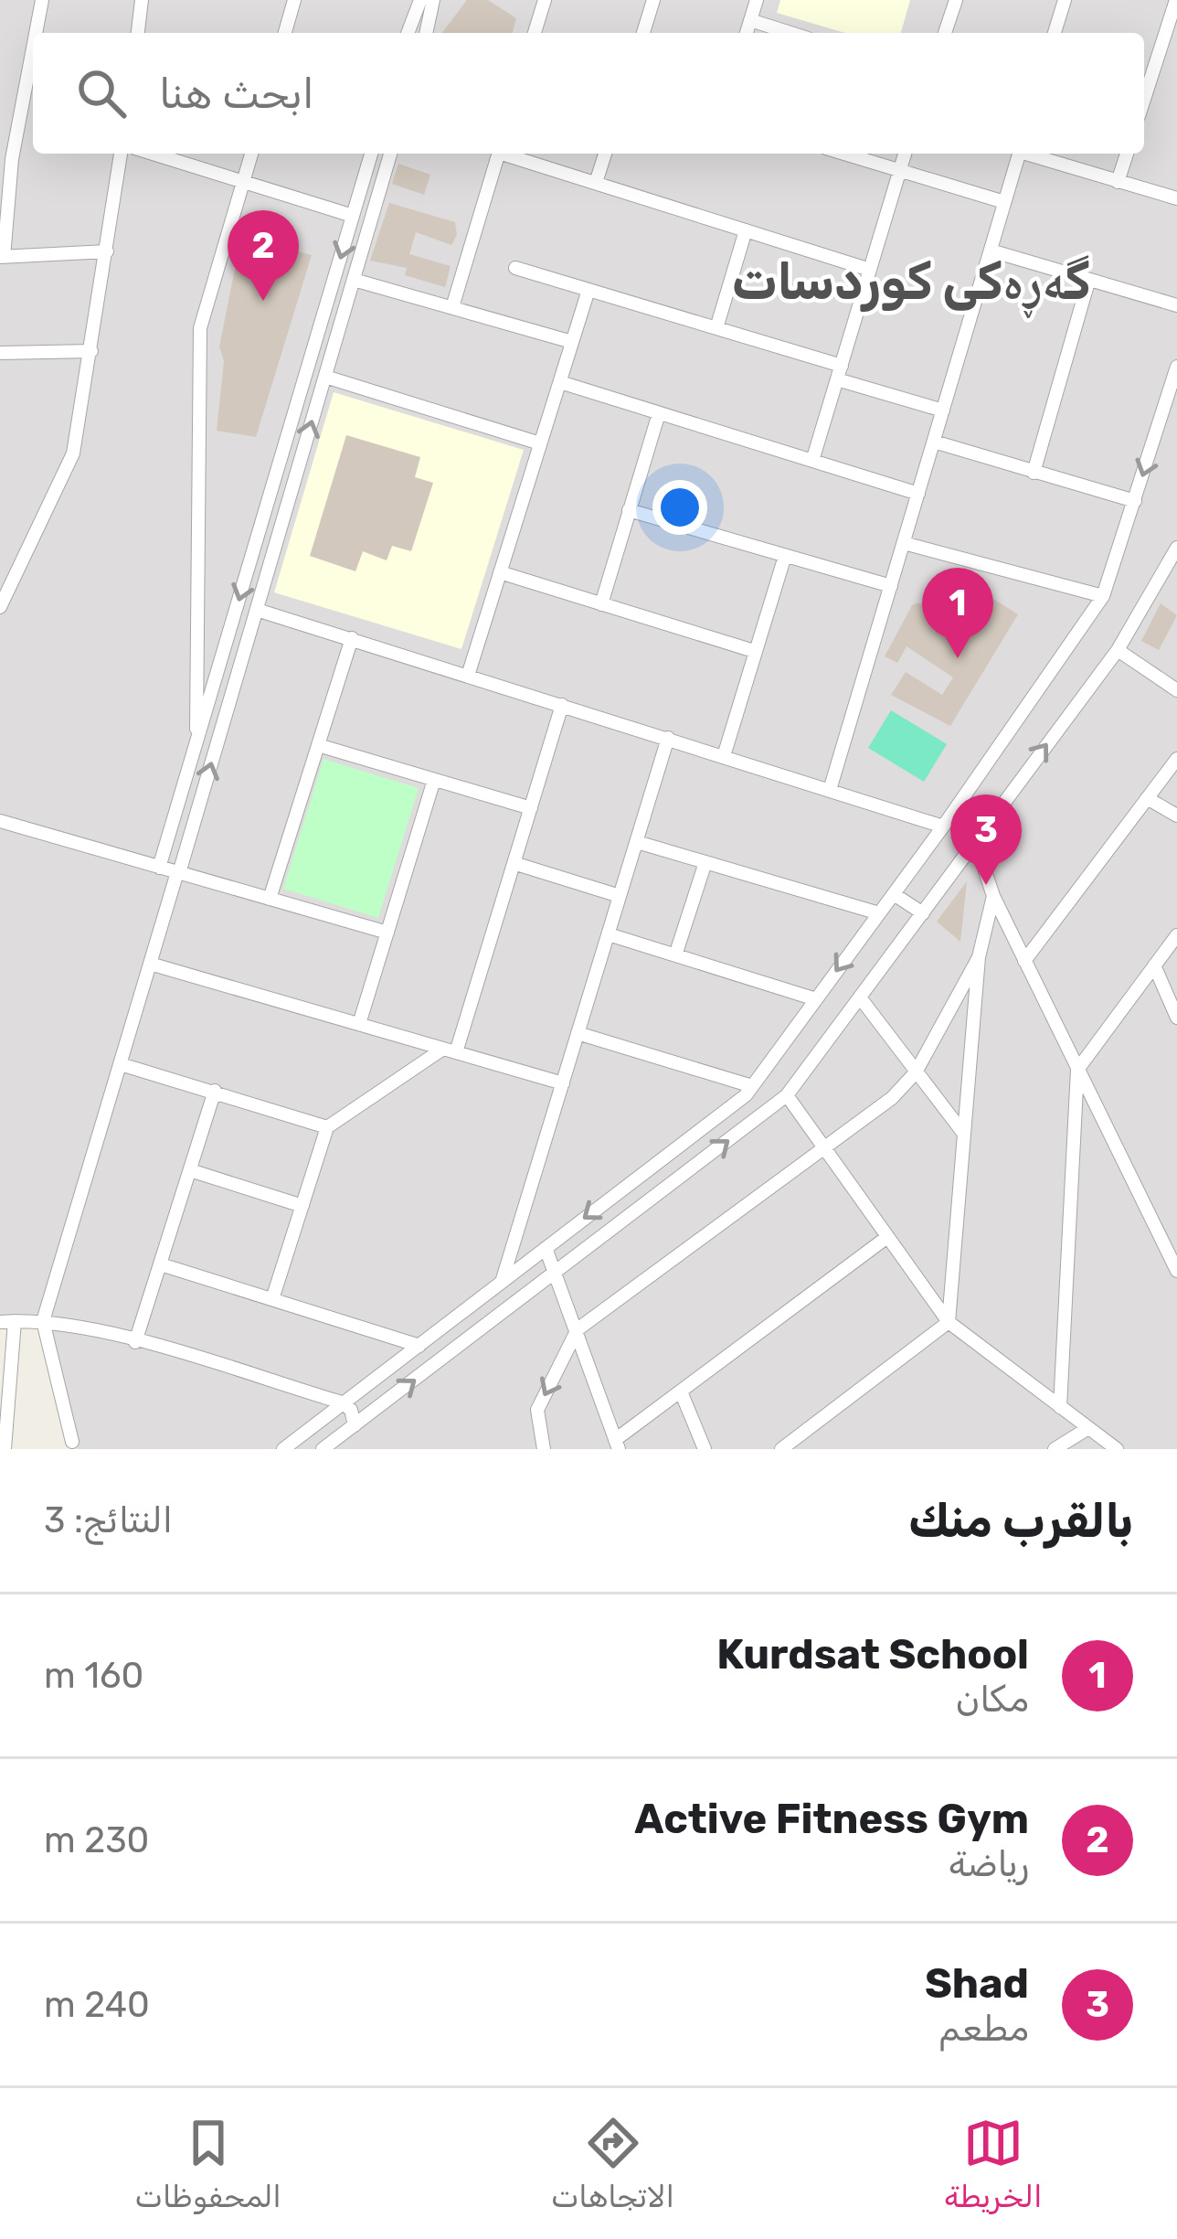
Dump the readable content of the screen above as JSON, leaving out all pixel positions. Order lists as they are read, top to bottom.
{
  "districts": ["گەڕەکی کوردسات"],
  "page": {
    "search": "ابحث هنا",
    "pins": ["2", "1", "3"],
    "heading": ["بالقرب منك", "النتائج: 3"],
    "list": [
      {
        "mark": "1",
        "name": "Kurdsat School",
        "note": "مكان",
        "value": "160 m"
      },
      {
        "mark": "2",
        "name": "Active Fitness Gym",
        "note": "رياضة",
        "value": "230 m"
      },
      {
        "mark": "3",
        "name": "Shad",
        "note": "مطعم",
        "value": "240 m"
      }
    ],
    "nav": ["الخريطة", "الاتجاهات", "المحفوظات"]
  }
}
